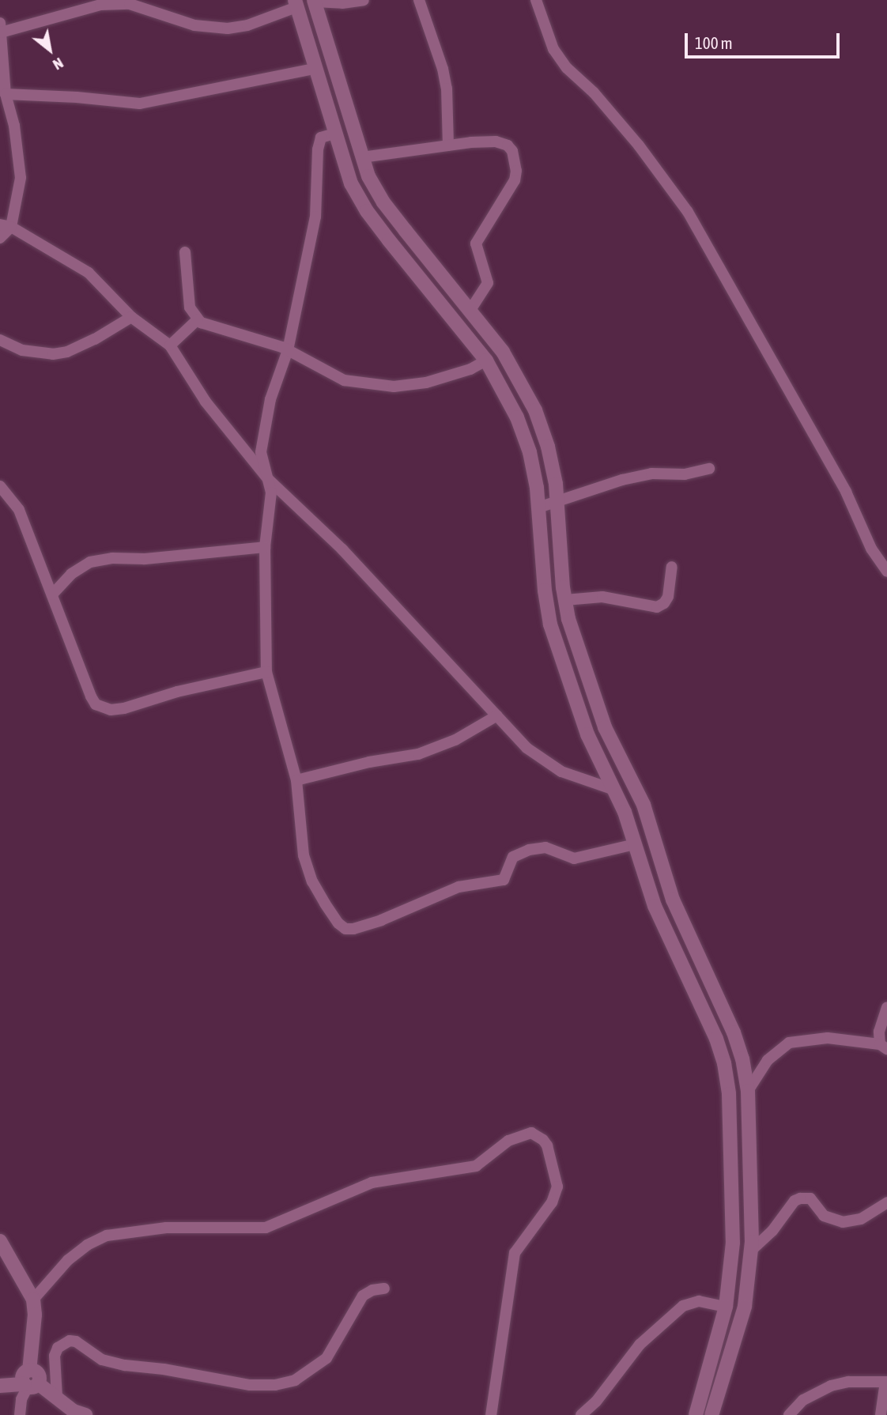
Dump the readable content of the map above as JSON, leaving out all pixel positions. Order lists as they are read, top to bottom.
{
  "scale_bar": "100 m",
  "north": "bottom right"
}
